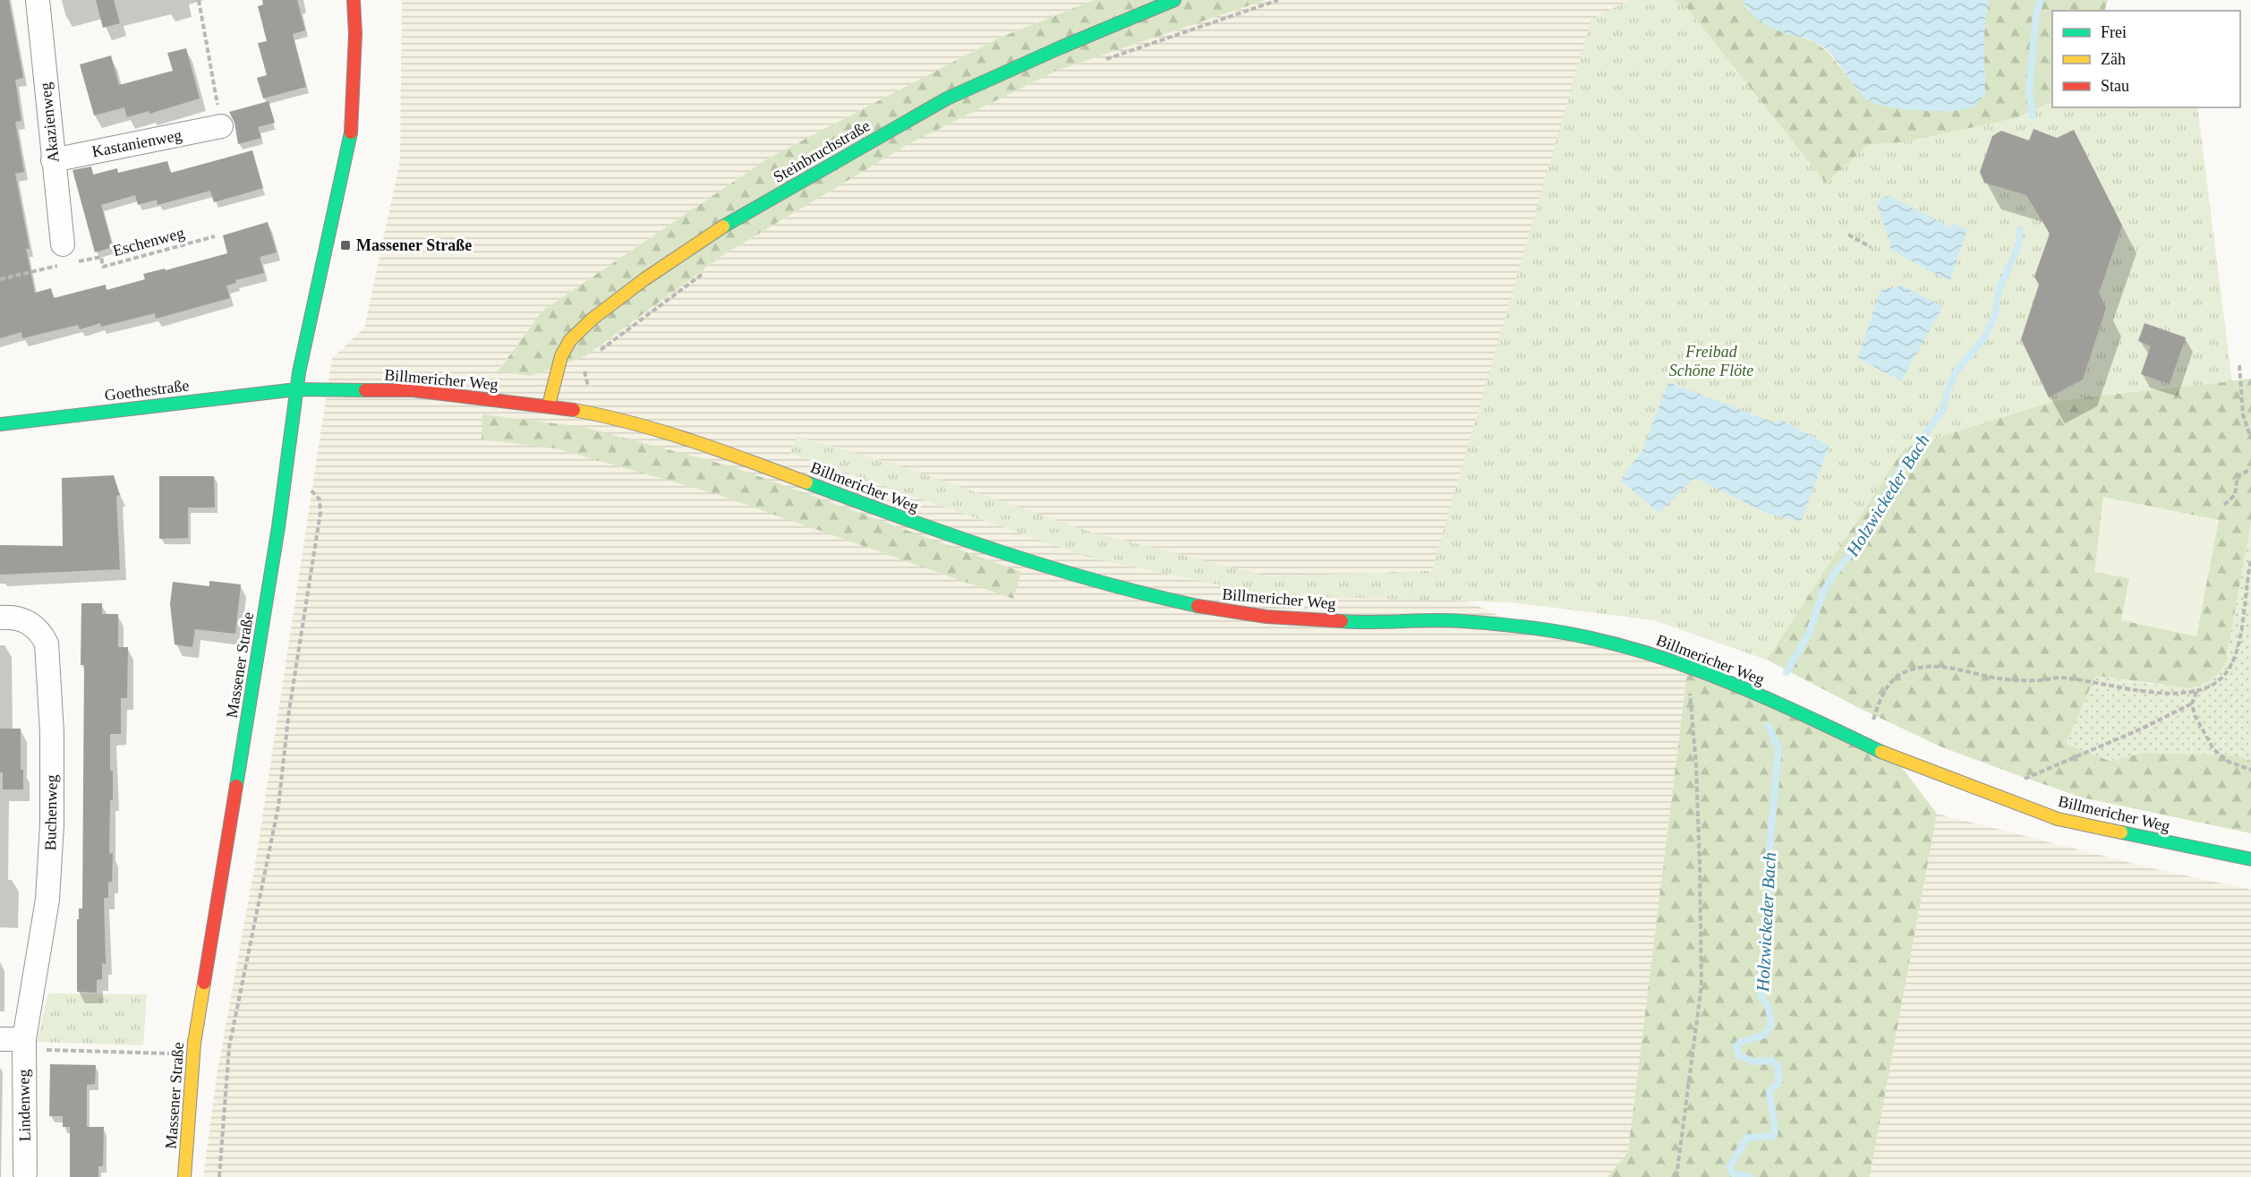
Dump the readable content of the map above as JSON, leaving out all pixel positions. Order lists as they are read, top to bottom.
{
  "streets": {
    "main road": [
      "Steinbruchstraße",
      "Billmericher Weg",
      "Goethestraße",
      "Massener Straße"
    ],
    "street": [
      "Akazienweg",
      "Kastanienweg",
      "Buchenweg",
      "Lindenweg"
    ],
    "path": ["Eschenweg"]
  },
  "crossings": [
    ["Akazienweg", "Kastanienweg"],
    ["Akazienweg", "Eschenweg"],
    ["Steinbruchstraße", "Billmericher Weg"],
    ["Billmericher Weg", "Goethestraße"],
    ["Billmericher Weg", "Massener Straße"],
    ["Goethestraße", "Massener Straße"],
    ["Buchenweg", "Lindenweg"]
  ],
  "water": ["Holzwickeder Bach"],
  "parks": ["Freibad Schöne Flöte"],
  "places": {
    "transit": ["Massener Straße"]
  },
  "legend": ["Frei", "Zäh", "Stau"]
}
